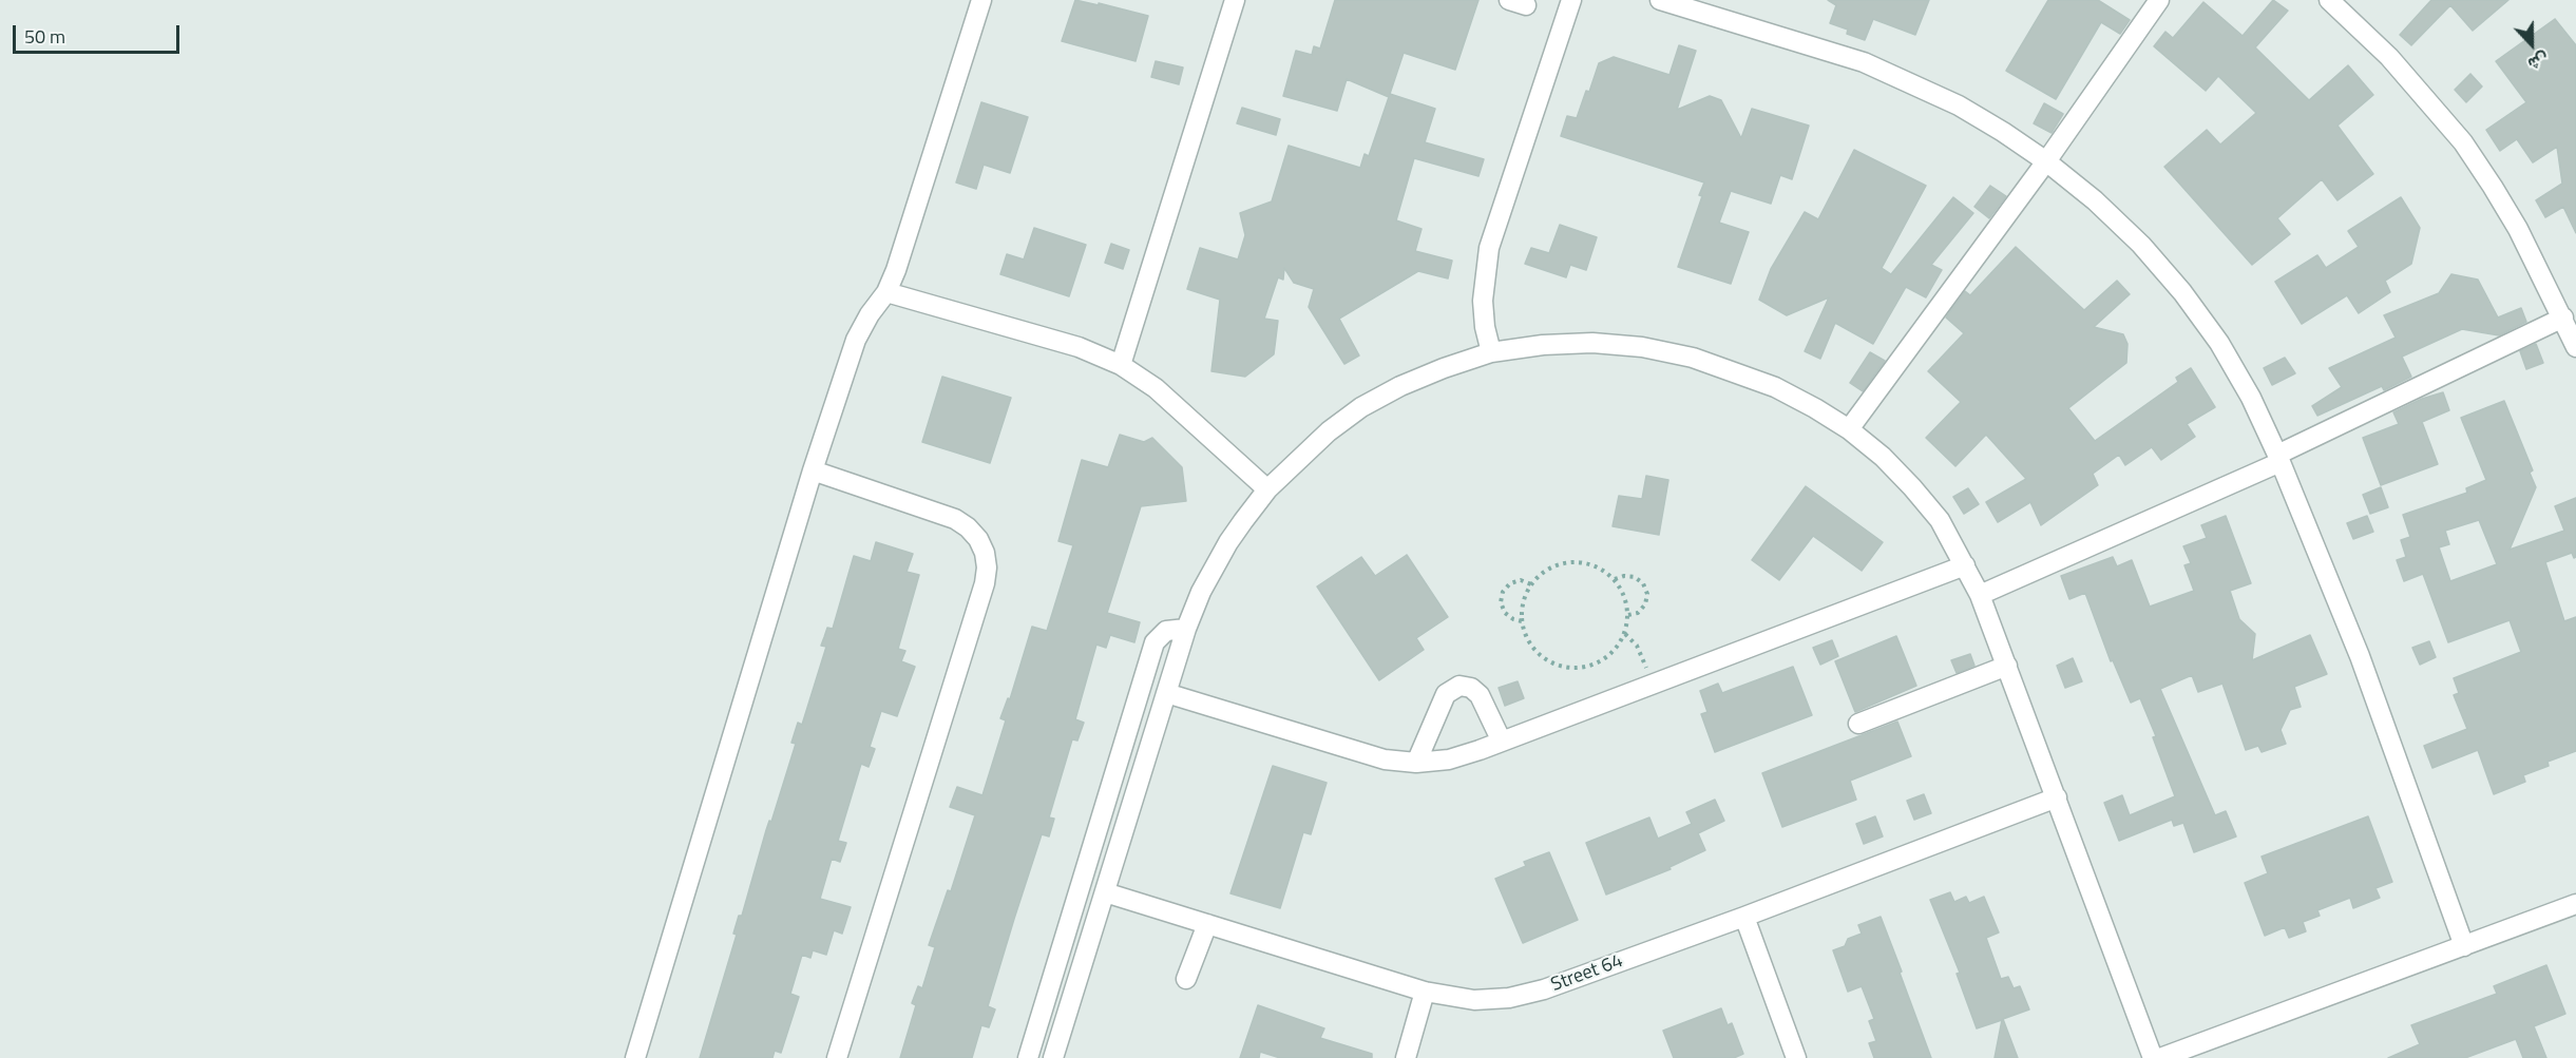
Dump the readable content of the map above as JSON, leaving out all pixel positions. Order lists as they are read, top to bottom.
{
  "streets": {
    "street": ["Street 64"]
  },
  "scale_bar": "50 m",
  "north": "bottom"
}
